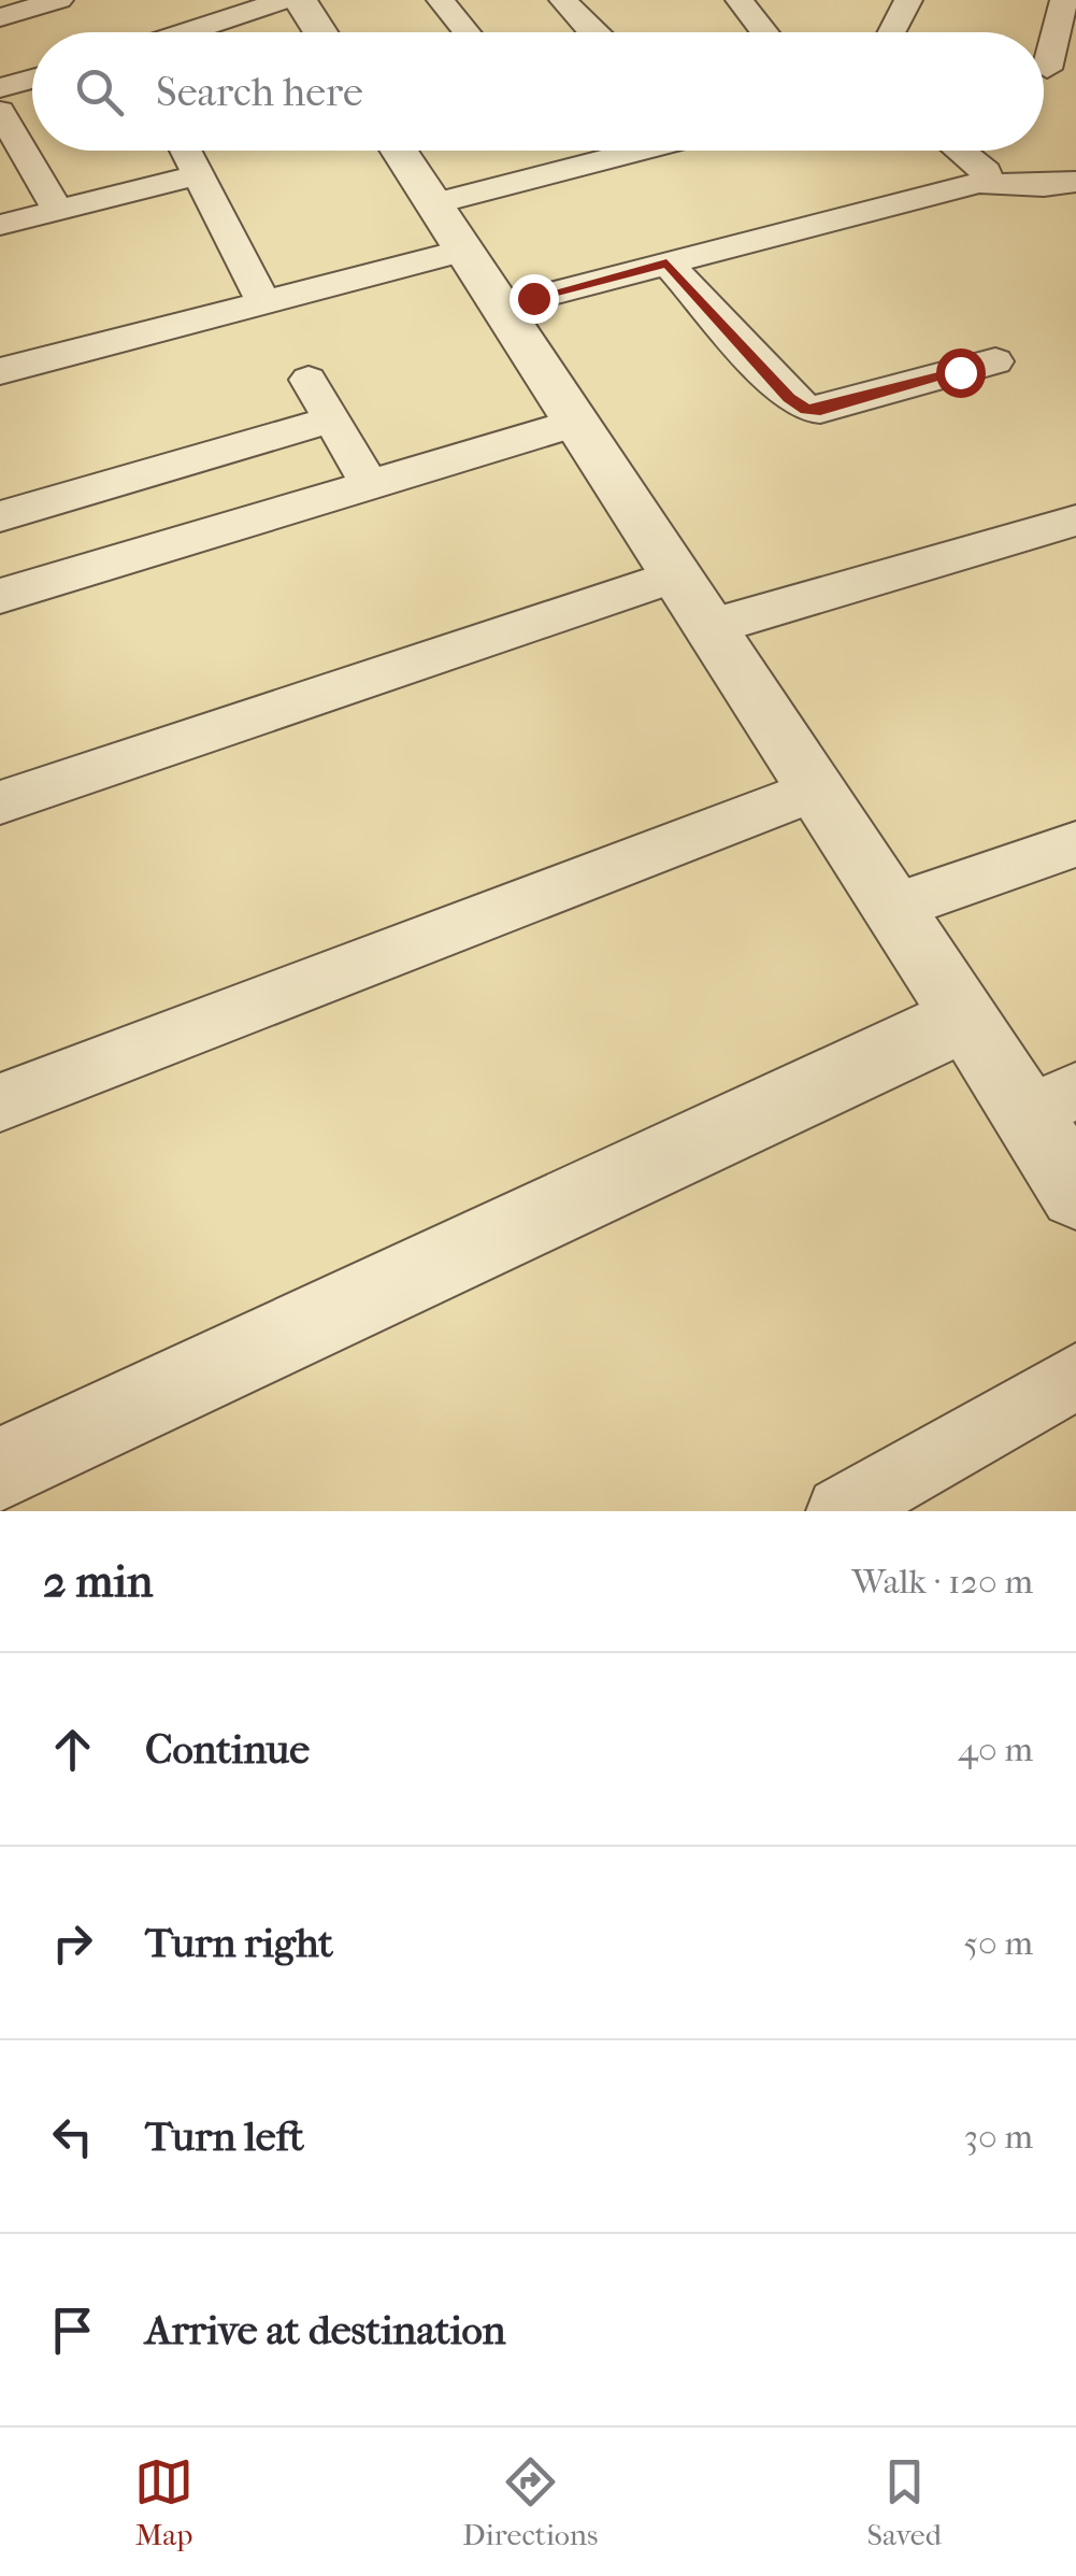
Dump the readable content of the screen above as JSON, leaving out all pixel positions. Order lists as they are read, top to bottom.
{
  "page": {
    "search": "Search here",
    "heading": ["2 min", "Walk · 120 m"],
    "list": [
      ["Continue", "40 m"],
      ["Turn right", "50 m"],
      ["Turn left", "30 m"],
      "Arrive at destination"
    ],
    "nav": ["Map", "Directions", "Saved"]
  }
}
